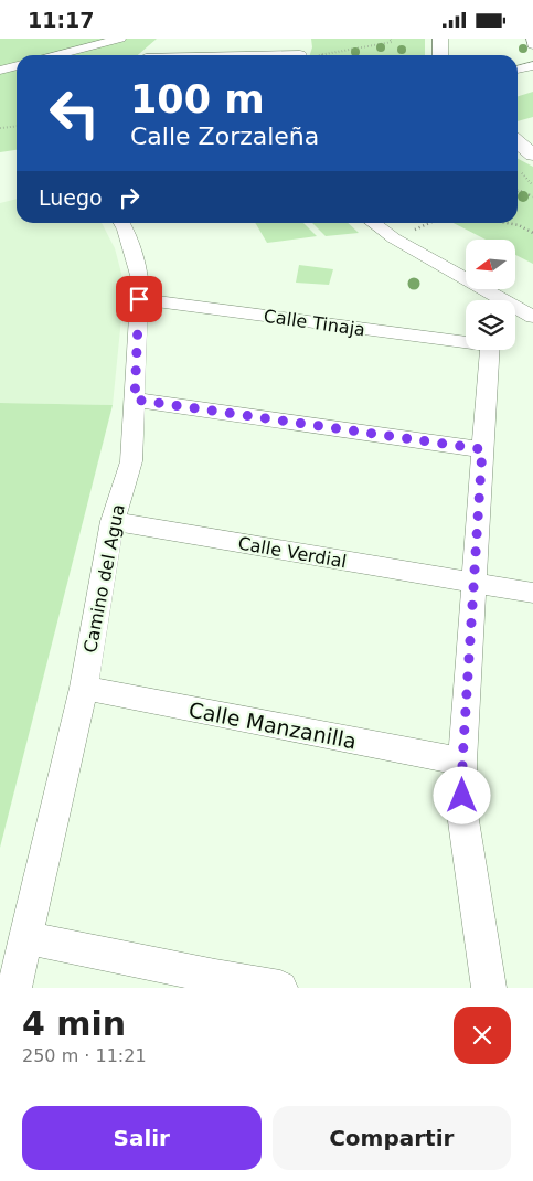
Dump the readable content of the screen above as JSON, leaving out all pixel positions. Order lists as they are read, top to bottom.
{
  "streets": {
    "street": [
      "Calle Tinaja",
      "Calle Verdial",
      "Camino del Agua",
      "Calle Manzanilla"
    ]
  },
  "crossings": [
    ["Calle Tinaja", "Camino del Agua"],
    ["Calle Verdial", "Camino del Agua"],
    ["Camino del Agua", "Calle Manzanilla"]
  ],
  "north": "left",
  "page": {
    "status": "11:17",
    "turn": ["100 m", "Calle Zorzaleña"],
    "then": "Luego",
    "heading": ["4 min", "250 m · 11:21"],
    "buttons": ["Salir", "Compartir"]
  }
}
